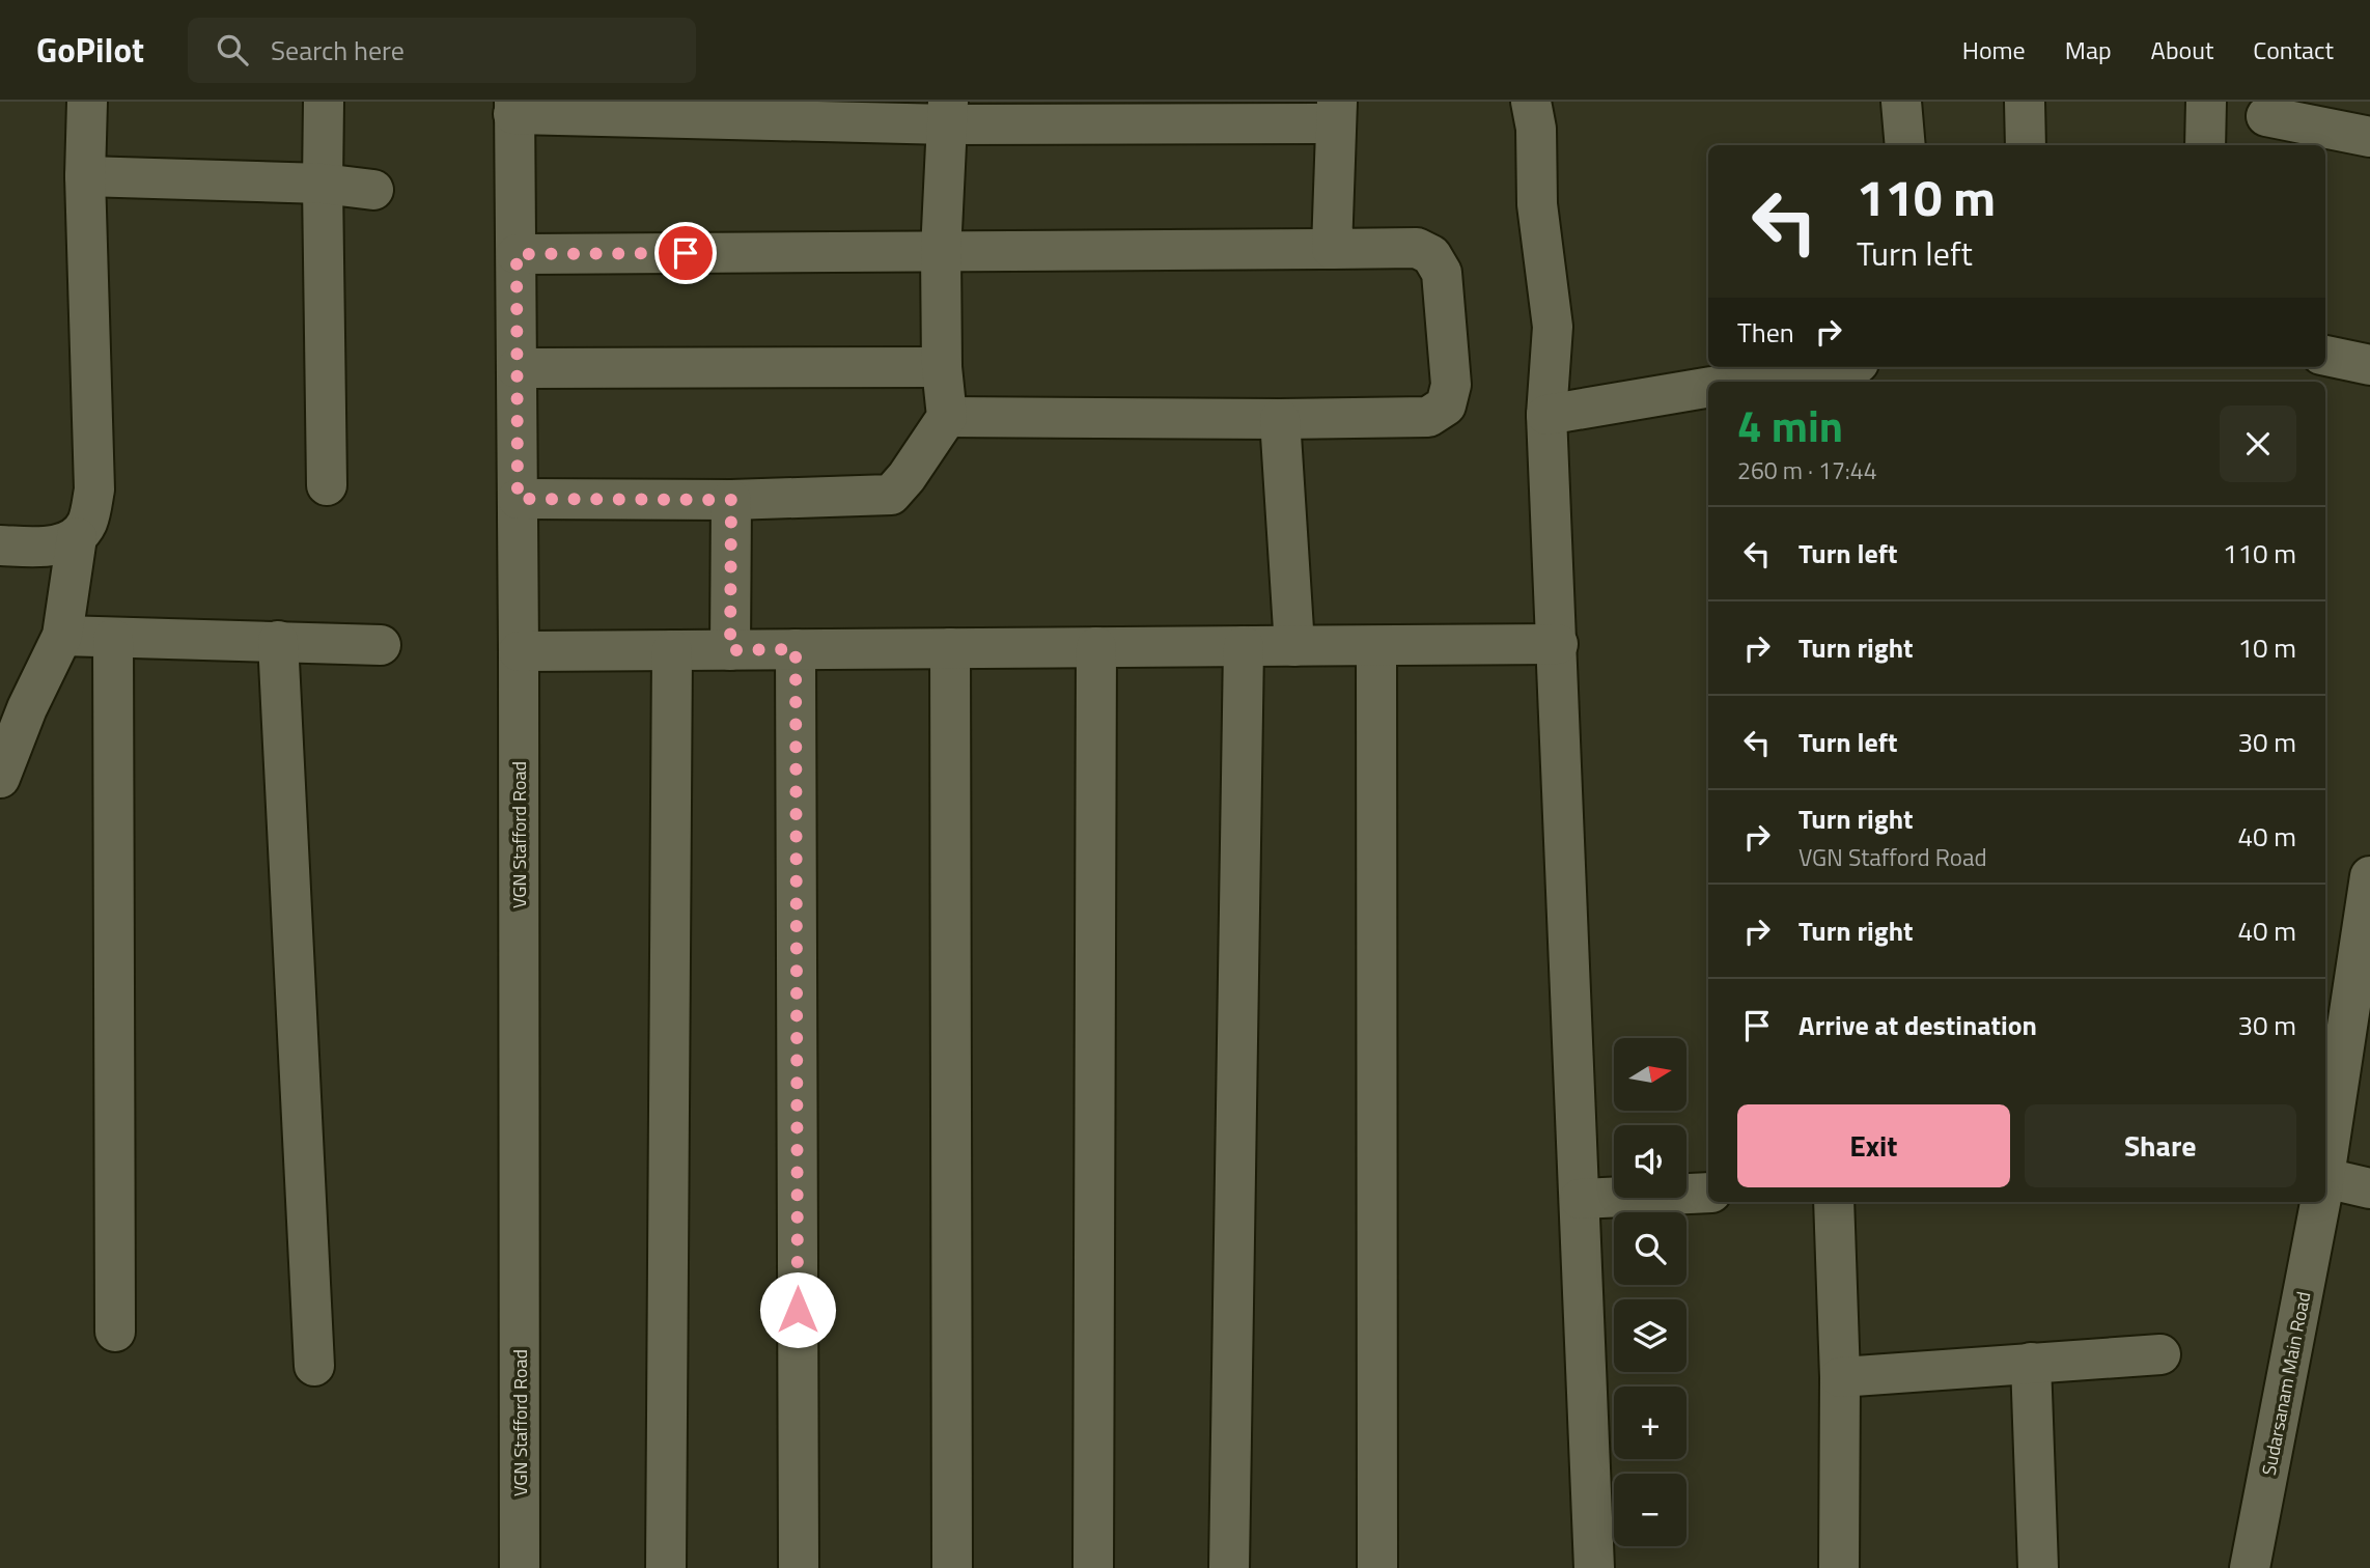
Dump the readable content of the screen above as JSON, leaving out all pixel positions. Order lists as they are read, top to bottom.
{
  "streets": {
    "street": ["VGN Stafford Road", "Sudarsanam Main Road"]
  },
  "north": "right",
  "page": {
    "header": "GoPilot",
    "search": "Search here",
    "nav": [
      "Home",
      "Map",
      "About",
      "Contact"
    ],
    "turn": ["110 m", "Turn left"],
    "then": "Then",
    "heading": ["4 min", "260 m · 17:44"],
    "list": [
      {
        "name": "Turn left",
        "value": "110 m"
      },
      {
        "name": "Turn right",
        "value": "10 m"
      },
      {
        "name": "Turn left",
        "value": "30 m"
      },
      {
        "name": "Turn right",
        "note": "VGN Stafford Road",
        "value": "40 m"
      },
      {
        "name": "Turn right",
        "value": "40 m"
      },
      {
        "name": "Arrive at destination",
        "value": "30 m"
      }
    ],
    "map_buttons": ["+", "−"],
    "buttons": ["Exit", "Share"]
  }
}
